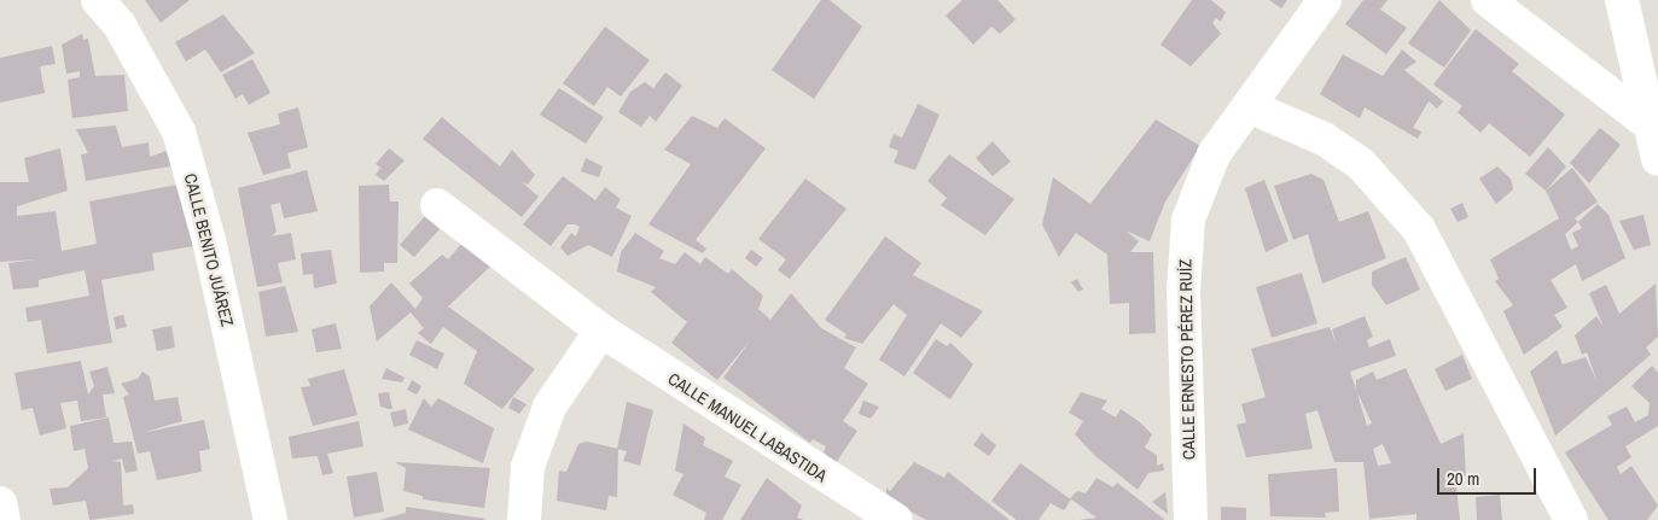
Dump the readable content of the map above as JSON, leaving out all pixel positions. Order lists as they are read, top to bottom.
{
  "streets": {
    "street": ["CALLE BENITO JUÁREZ", "CALLE ERNESTO PÉREZ RUÍZ", "CALLE MANUEL LABASTIDA"]
  },
  "scale_bar": "20 m"
}
